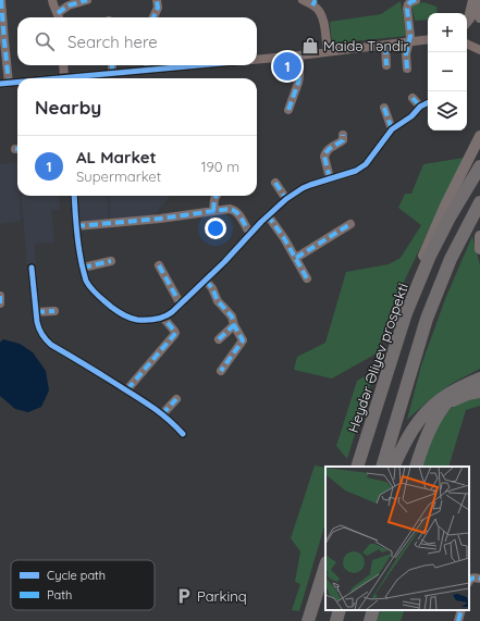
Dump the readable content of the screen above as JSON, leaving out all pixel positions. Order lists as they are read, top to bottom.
{
  "streets": {
    "highway": ["Heydər Əliyev prospekti"]
  },
  "places": {
    "shop": ["Maidə Təndir"],
    "parking": ["Parkinq"]
  },
  "legend": ["Cycle path", "Path"],
  "page": {
    "map_buttons": ["+", "−"],
    "search": "Search here",
    "pins": "1",
    "heading": "Nearby",
    "list": [
      {
        "mark": "1",
        "name": "AL Market",
        "note": "Supermarket",
        "value": "190 m"
      }
    ]
  }
}
